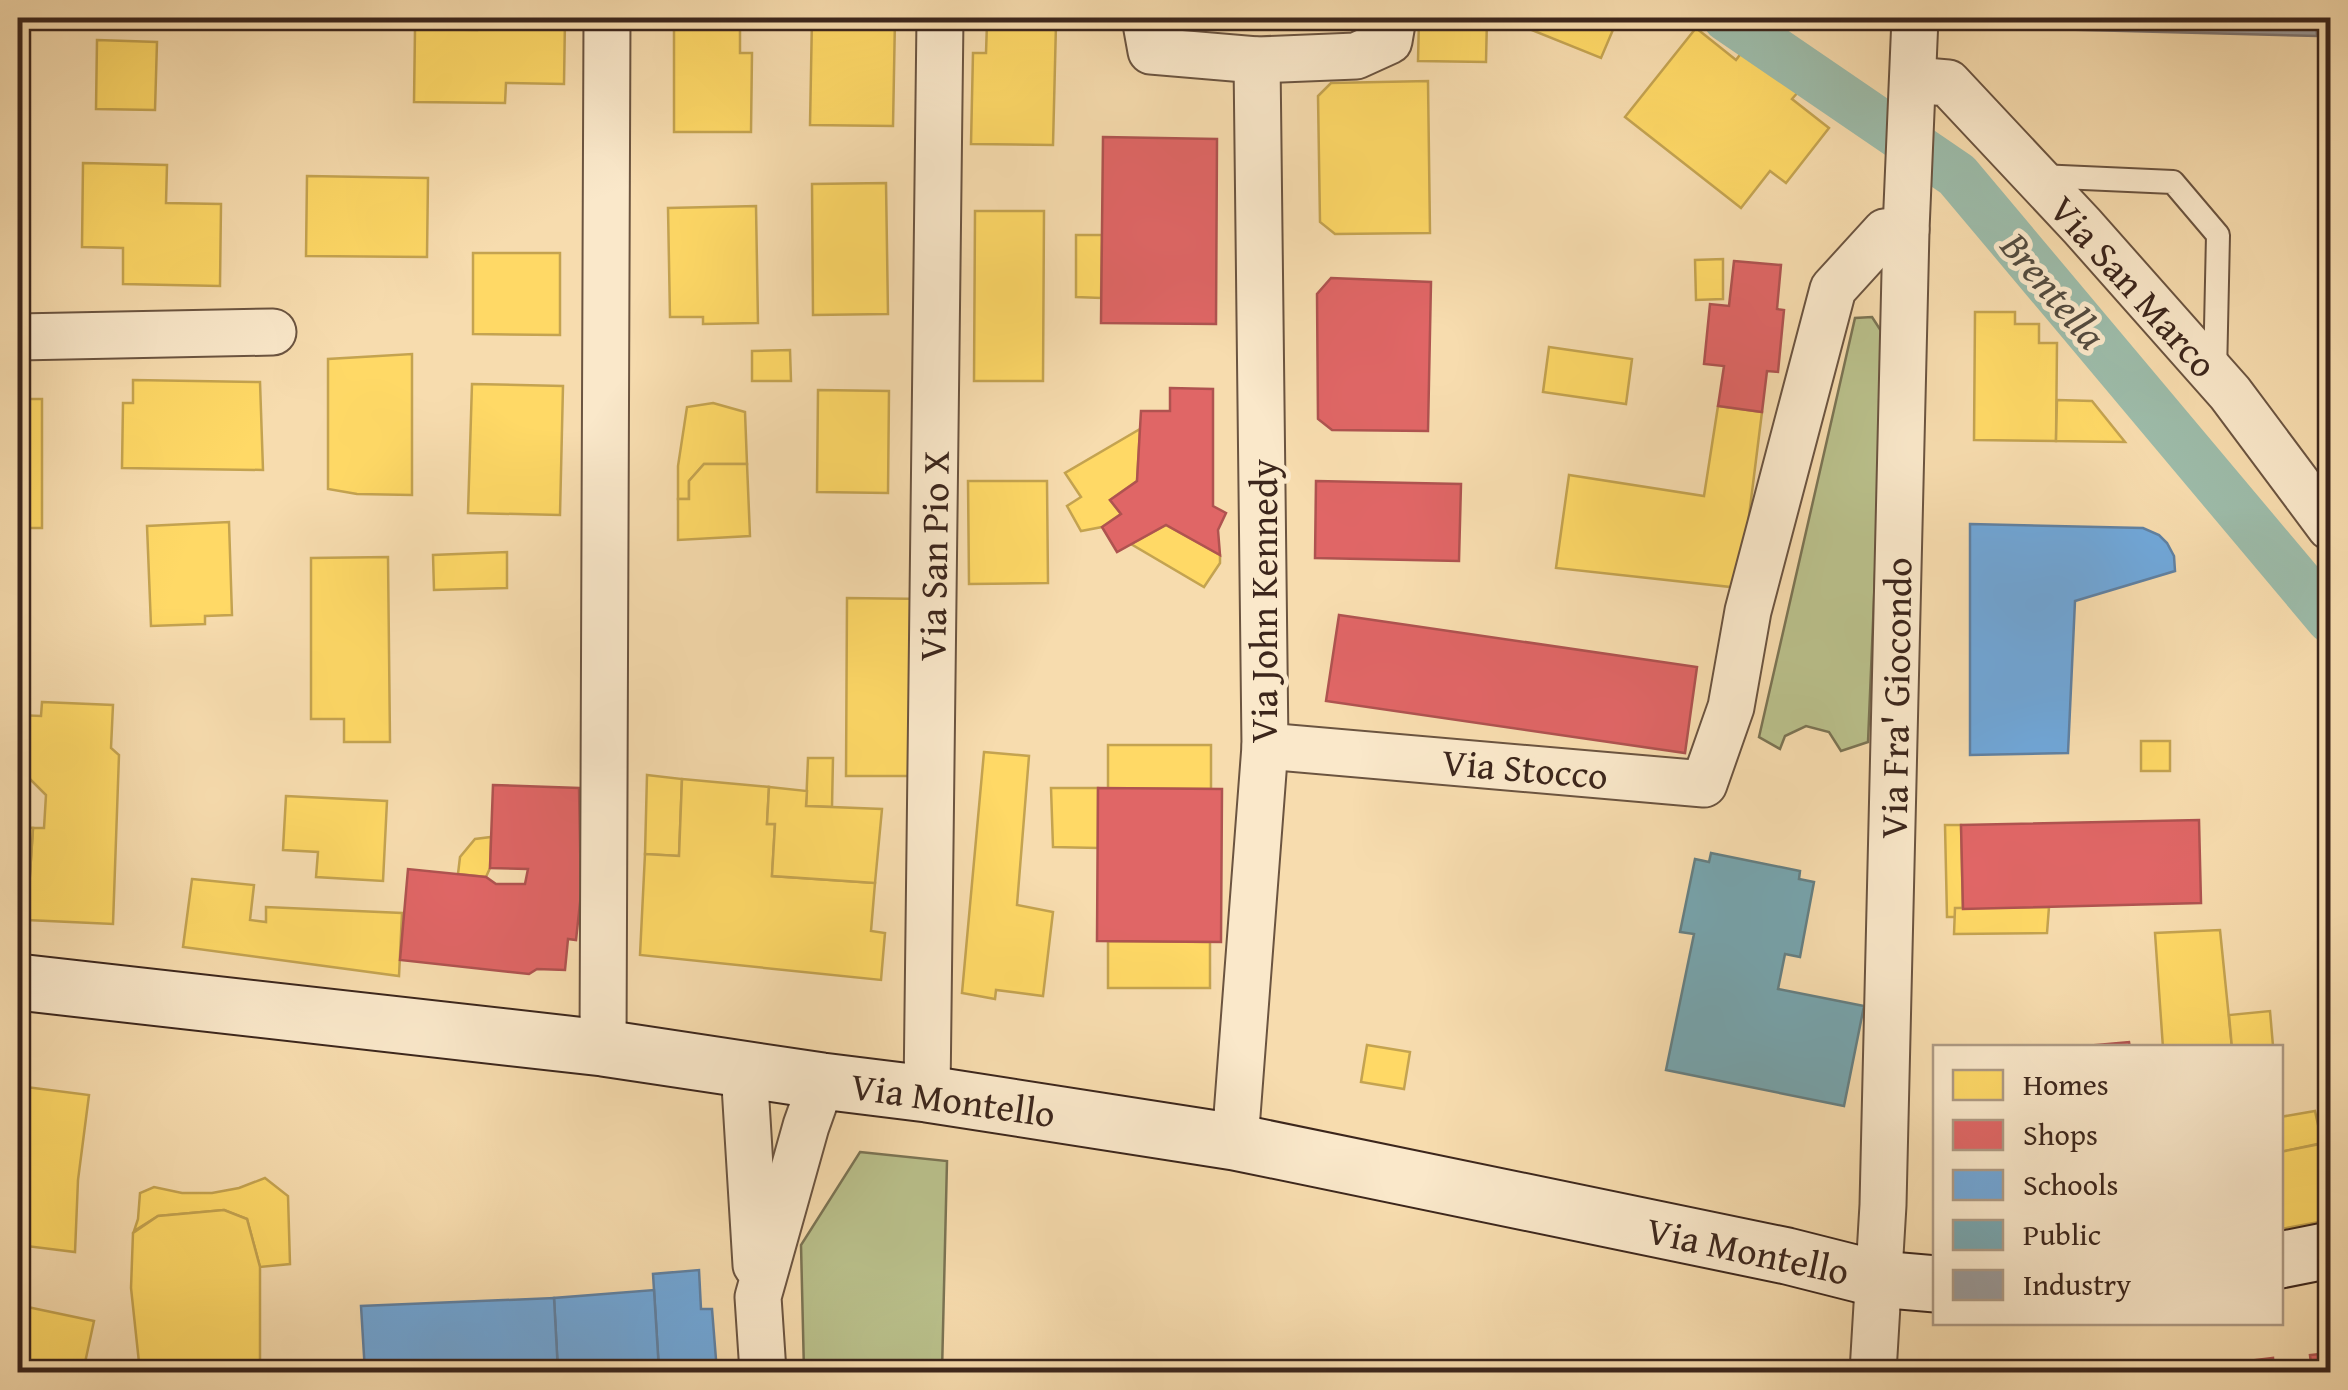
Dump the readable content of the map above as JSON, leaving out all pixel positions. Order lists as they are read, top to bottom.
{
  "streets": {
    "main road": ["Via Montello"],
    "street": [
      "Via San Marco",
      "Via San Pio X",
      "Via John Kennedy",
      "Via Fra' Giocondo",
      "Via Stocco"
    ]
  },
  "crossings": [
    ["Via San Marco", "Via Fra' Giocondo"],
    ["Via San Pio X", "Via Montello"],
    ["Via John Kennedy", "Via Stocco"],
    ["Via John Kennedy", "Via Montello"],
    ["Via Fra' Giocondo", "Via Stocco"],
    ["Via Fra' Giocondo", "Via Montello"]
  ],
  "water": ["Brentella"],
  "legend": [
    "Homes",
    "Shops",
    "Schools",
    "Public",
    "Industry"
  ]
}
